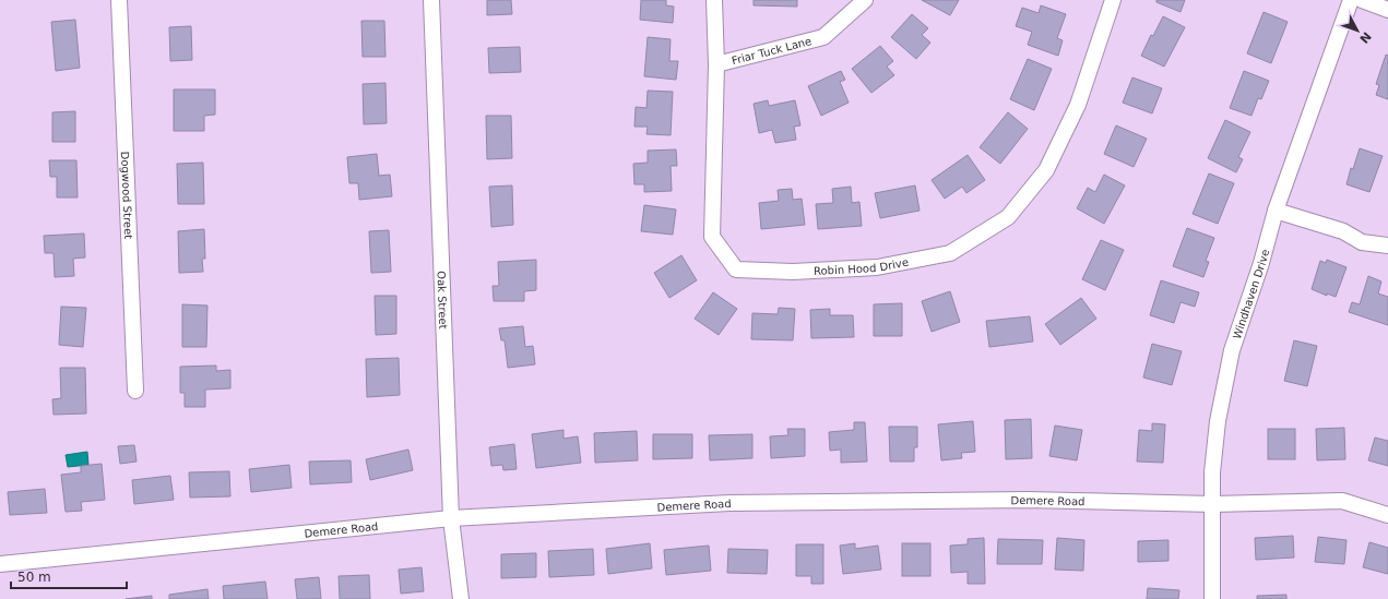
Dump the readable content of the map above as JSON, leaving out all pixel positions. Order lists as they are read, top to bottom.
{
  "streets": {
    "street": [
      "Friar Tuck Lane",
      "Dogwood Street",
      "Robin Hood Drive",
      "Windhaven Drive",
      "Oak Street",
      "Demere Road"
    ]
  },
  "crossings": [
    ["Friar Tuck Lane", "Robin Hood Drive"],
    ["Windhaven Drive", "Demere Road"],
    ["Oak Street", "Demere Road"]
  ],
  "scale_bar": "50 m",
  "north": "bottom right"
}
